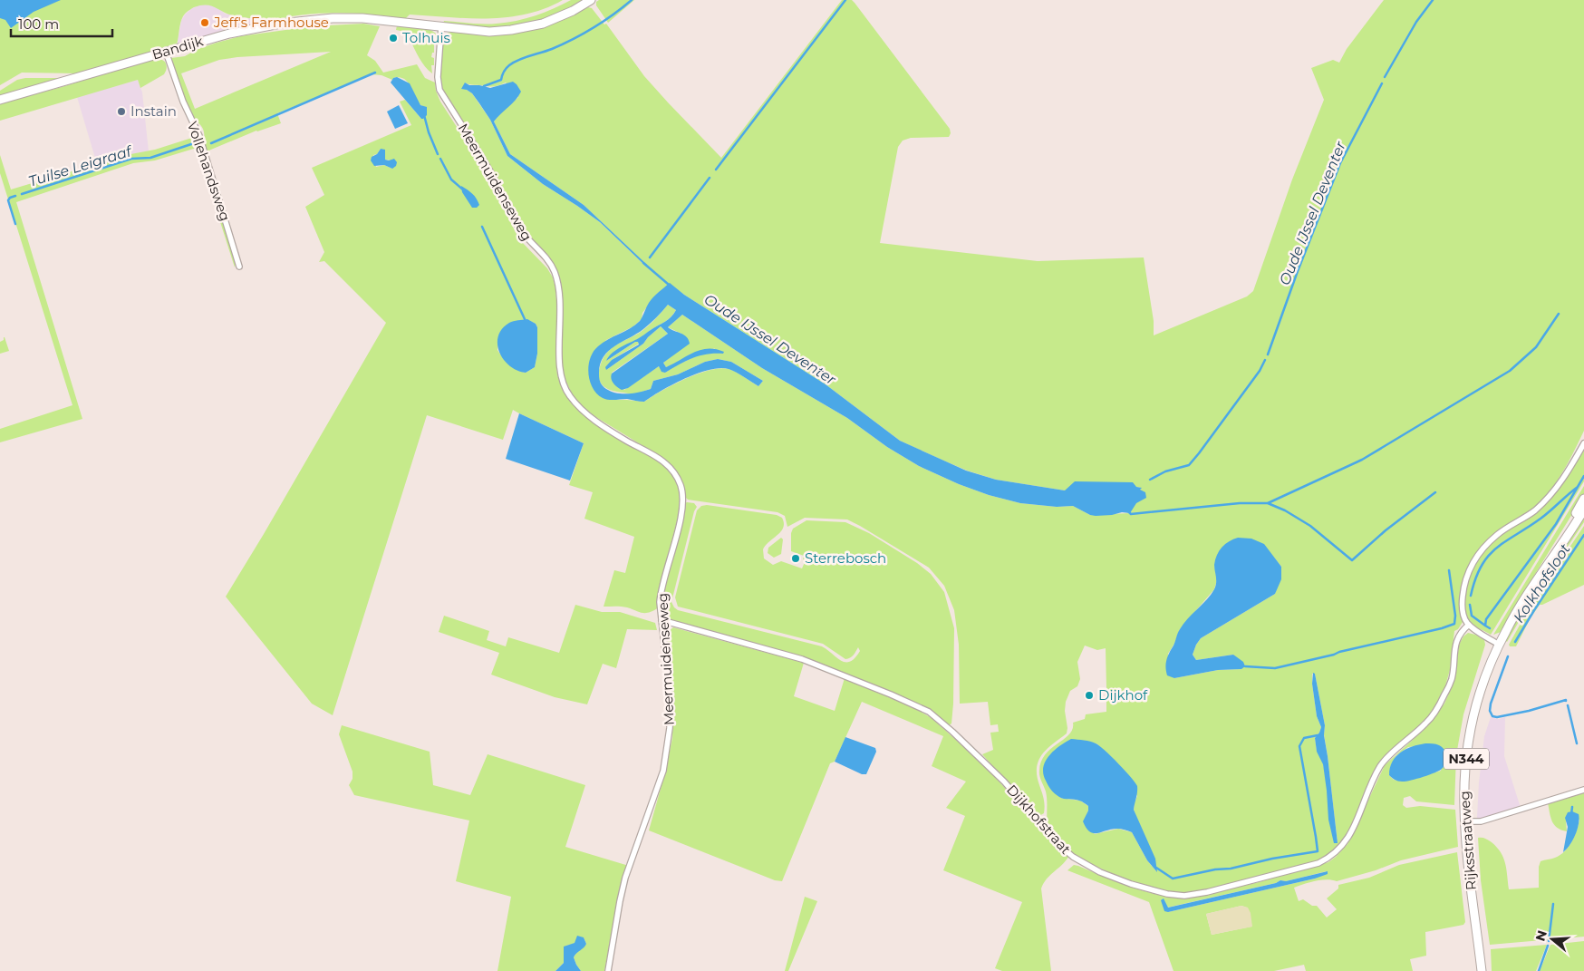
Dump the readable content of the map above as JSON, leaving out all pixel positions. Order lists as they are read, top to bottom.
{
  "streets": {
    "street": [
      "Bandijk",
      "Vollehandsweg",
      "Meermuidenseweg",
      "N344",
      "Dijkhofstraat",
      "Rijksstraatweg"
    ]
  },
  "crossings": [
    ["Bandijk", "Vollehandsweg"],
    ["Bandijk", "Meermuidenseweg"],
    ["Meermuidenseweg", "Dijkhofstraat"]
  ],
  "water": ["Tuilse Leigraaf", "Oude IJssel Deventer", "Kolkhofsloot"],
  "places": [
    "Jeff's Farmhouse",
    "Tolhuis",
    "Instain",
    "Sterrebosch",
    "Dijkhof"
  ],
  "scale_bar": "100 m",
  "north": "left"
}
